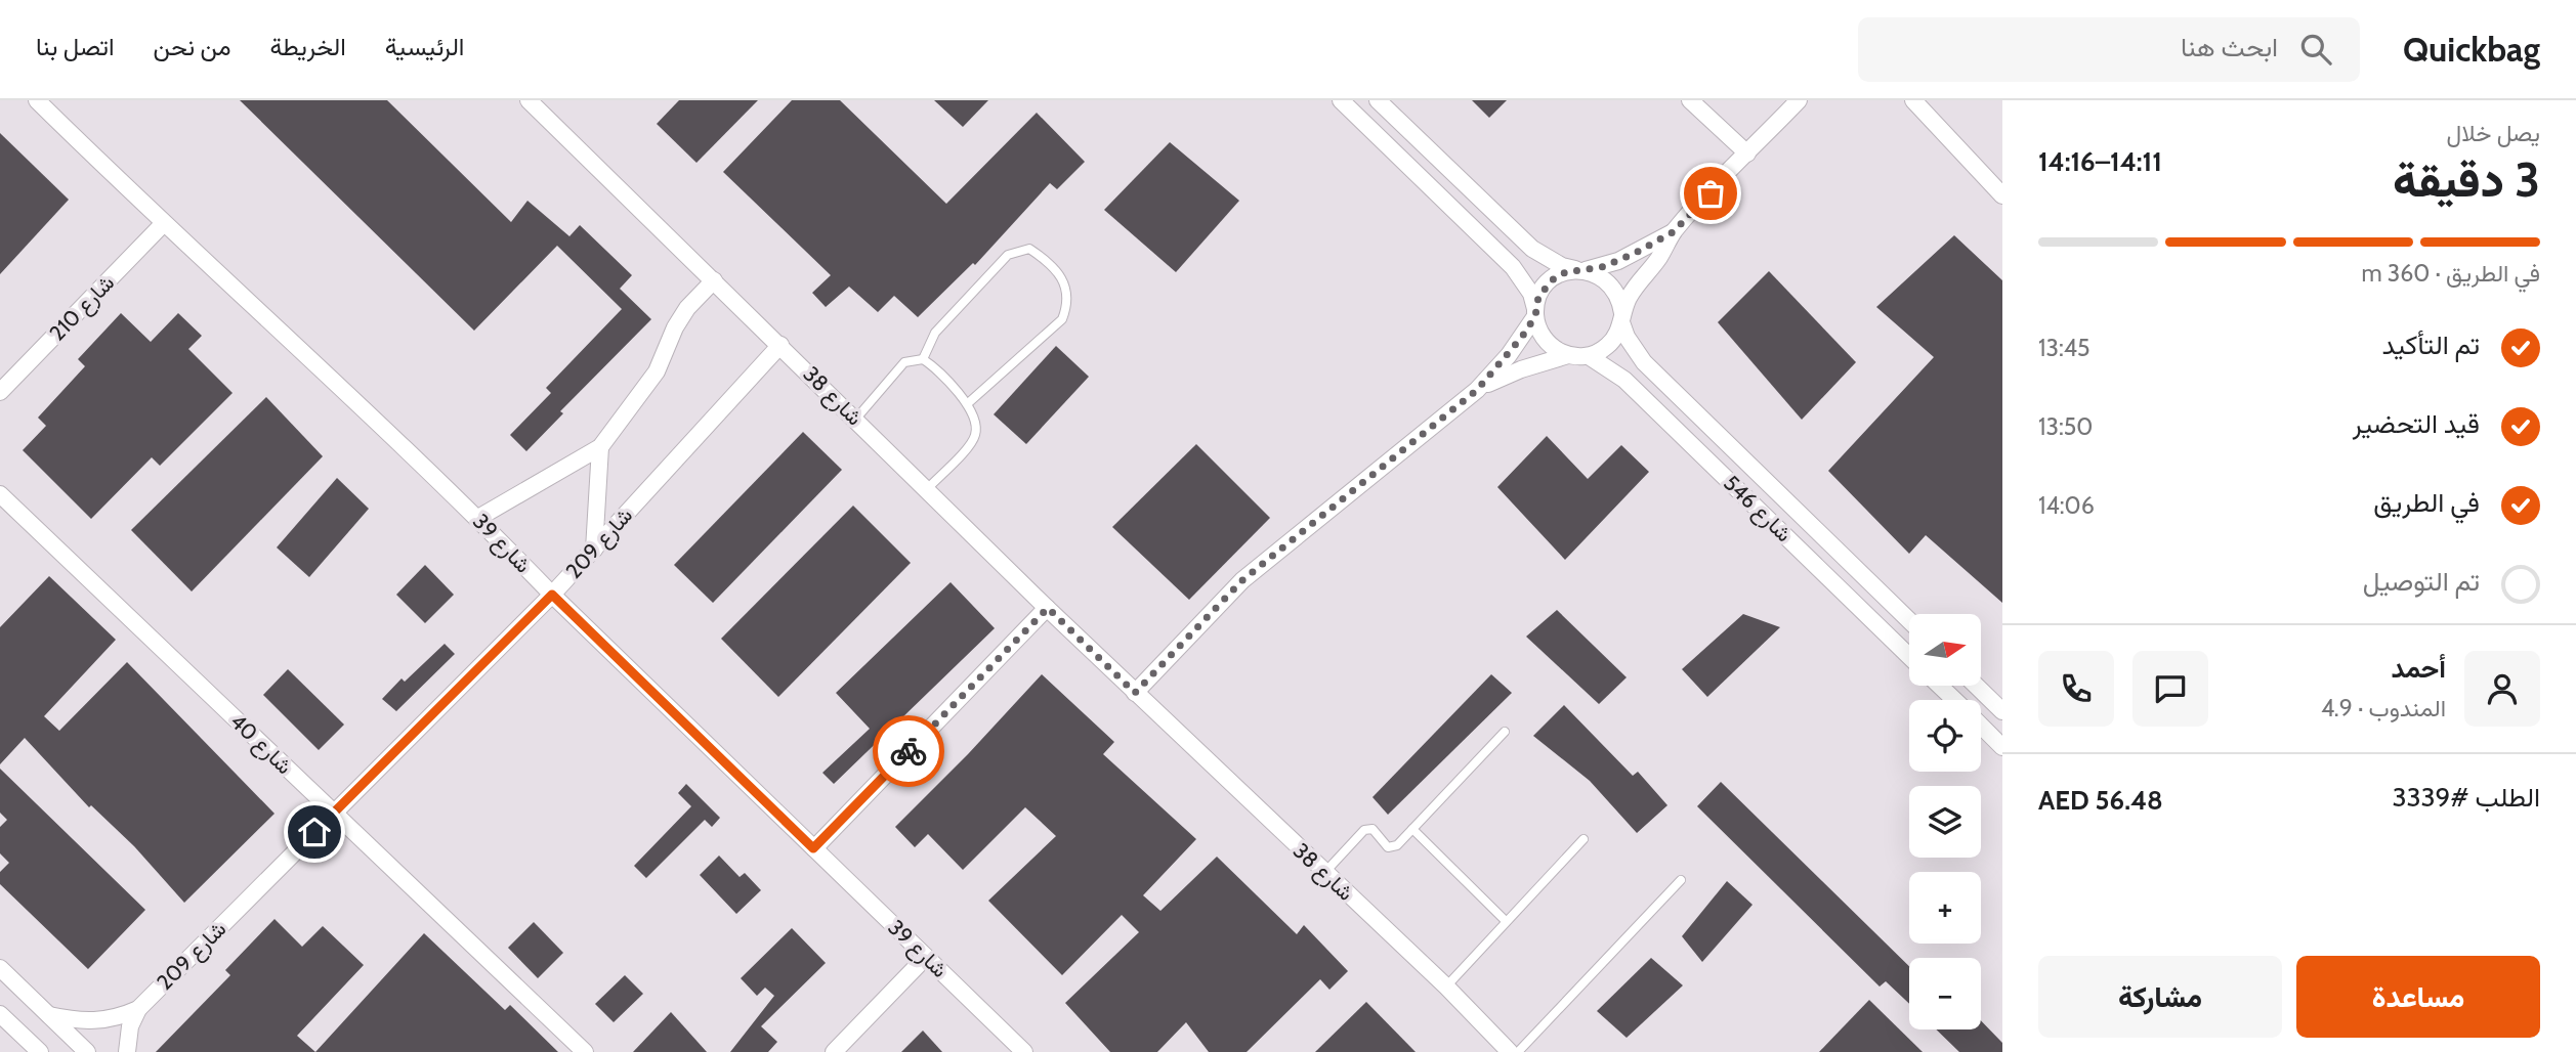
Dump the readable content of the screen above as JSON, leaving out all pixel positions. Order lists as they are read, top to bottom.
{
  "streets": {
    "street": [
      "شارع 210",
      "شارع 38",
      "شارع 546",
      "شارع 39",
      "شارع 209",
      "شارع 40"
    ]
  },
  "crossings": [
    ["شارع 210", "شارع 39"],
    ["شارع 38", "شارع 209"],
    ["شارع 39", "شارع 209"],
    ["شارع 209", "شارع 40"]
  ],
  "north": "right",
  "page": {
    "header": "Quickbag",
    "search": "ابحث هنا",
    "nav": [
      "الرئيسية",
      "الخريطة",
      "من نحن",
      "اتصل بنا"
    ],
    "heading": ["3 دقيقة", "يصل خلال", "14:11–14:16"],
    "panel": [
      "أحمد",
      "المندوب · 4.9",
      "الطلب #3339",
      "AED 56.48"
    ],
    "bar": "في الطريق · 360 m",
    "list": [
      ["تم التأكيد", "13:45"],
      ["قيد التحضير", "13:50"],
      ["في الطريق", "14:06"],
      "تم التوصيل"
    ],
    "map_buttons": ["+", "−"],
    "buttons": ["مساعدة", "مشاركة"]
  }
}
